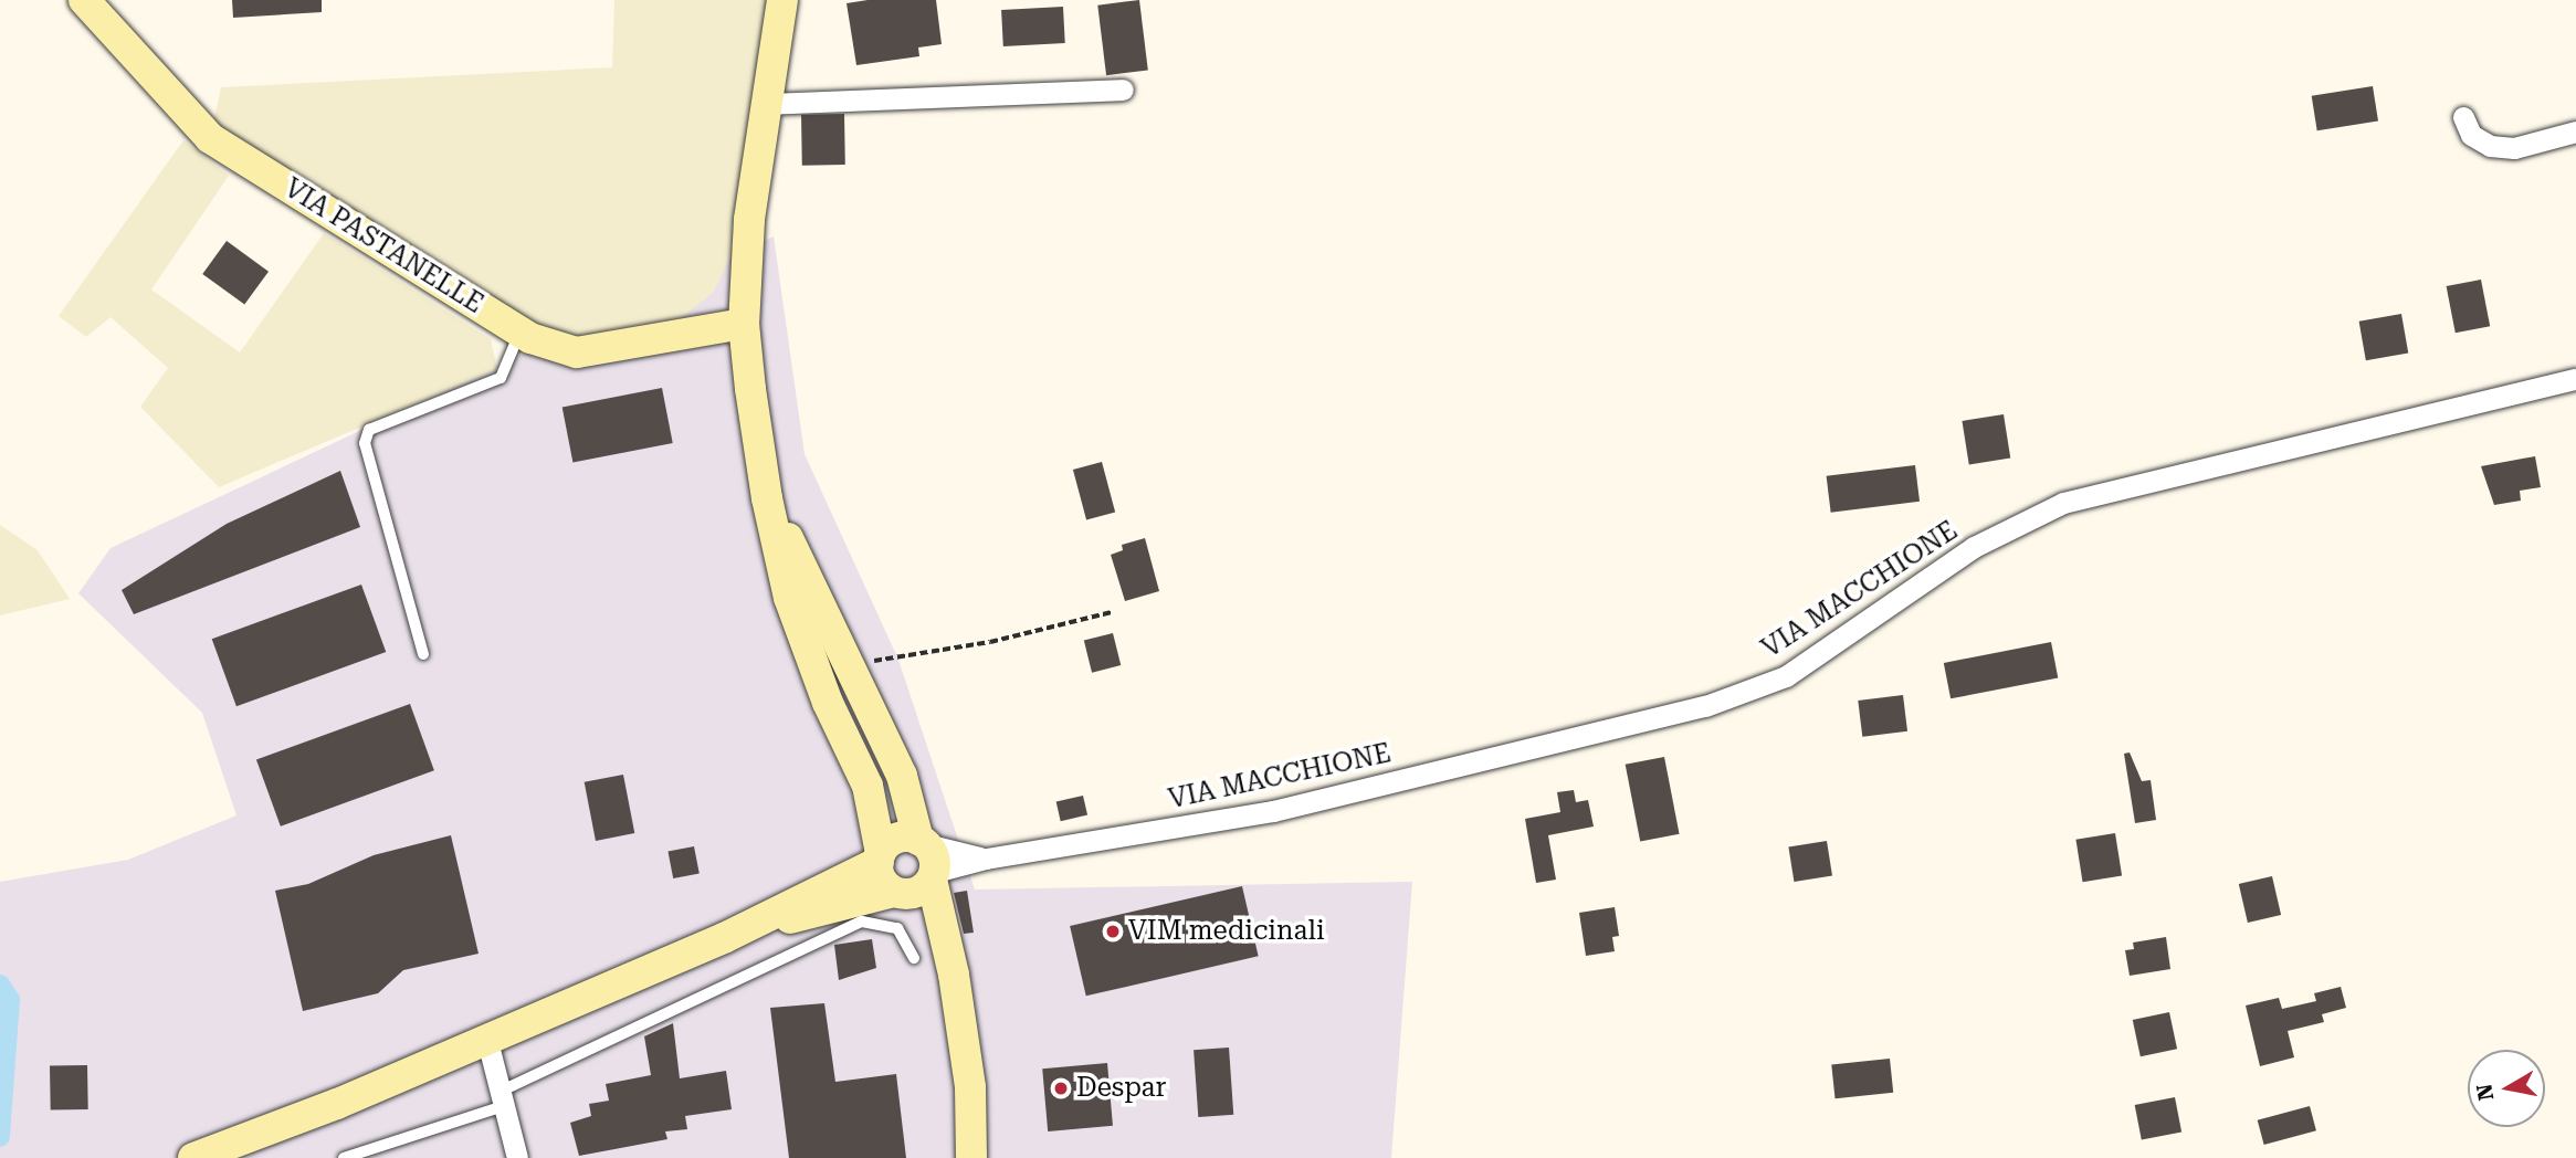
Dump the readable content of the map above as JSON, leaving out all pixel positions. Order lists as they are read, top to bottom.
{
  "streets": {
    "street": ["VIA PASTANELLE", "VIA MACCHIONE"]
  },
  "places": ["VIM medicinali", "Despar"],
  "north": "left"
}
